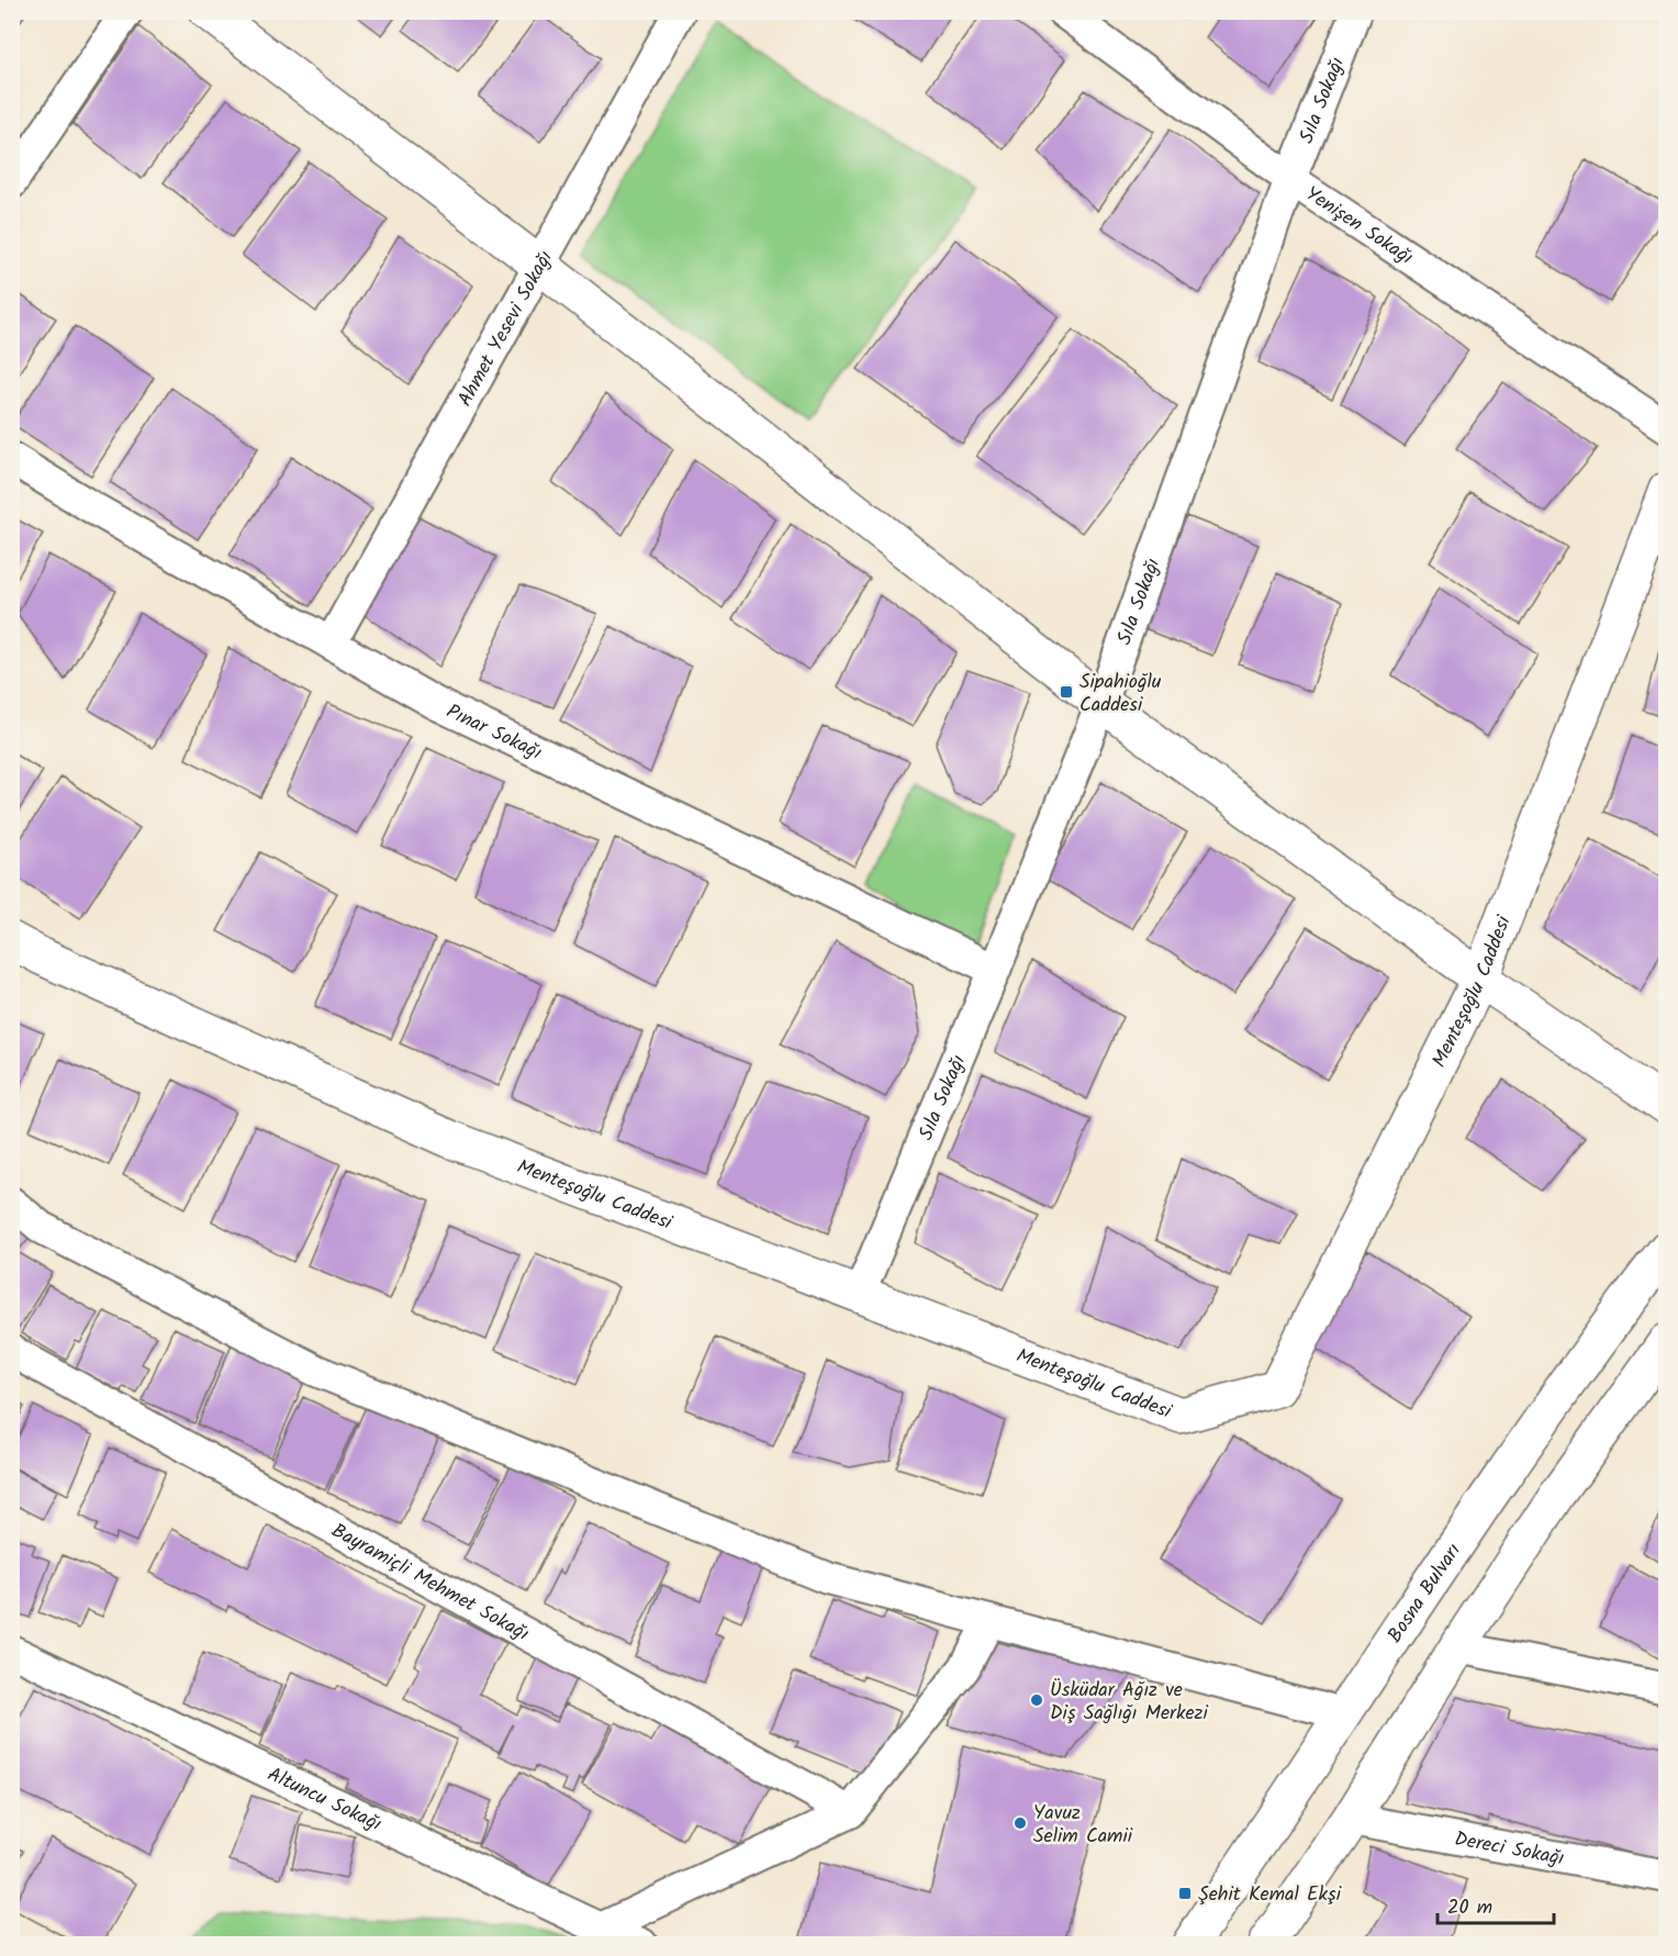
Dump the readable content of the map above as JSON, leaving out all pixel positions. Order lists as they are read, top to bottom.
{
  "streets": {
    "street": [
      "Sıla Sokağı",
      "Yenişen Sokağı",
      "Ahmet Yesevi Sokağı",
      "Pınar Sokağı",
      "Menteşoğlu Caddesi",
      "Bayramiçli Mehmet Sokağı",
      "Bosna Bulvarı",
      "Altuncu Sokağı",
      "Dereci Sokağı"
    ]
  },
  "crossings": [
    ["Sıla Sokağı", "Yenişen Sokağı"],
    ["Sıla Sokağı", "Pınar Sokağı"],
    ["Sıla Sokağı", "Menteşoğlu Caddesi"],
    ["Ahmet Yesevi Sokağı", "Pınar Sokağı"]
  ],
  "places": {
    "transit": ["Sipahioğlu Caddesi", "Şehit Kemal Ekşi"],
    "other": ["Üsküdar Ağız ve Diş Sağlığı Merkezi", "Yavuz Selim Camii"]
  },
  "scale_bar": "20 m"
}
